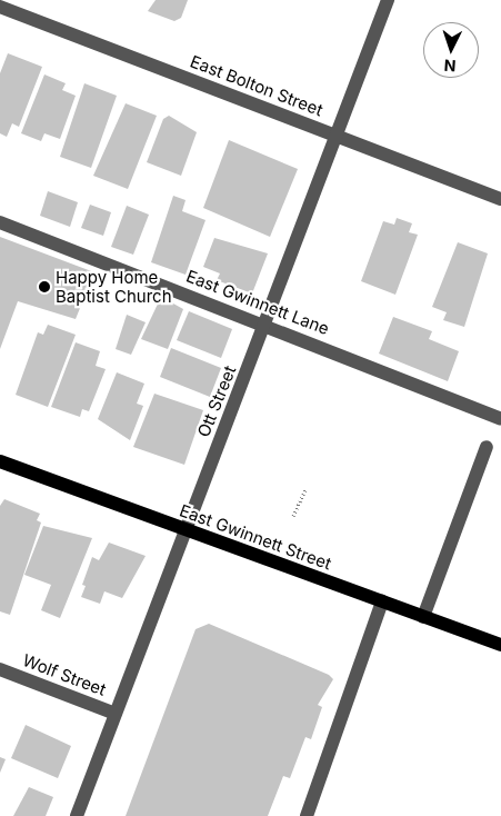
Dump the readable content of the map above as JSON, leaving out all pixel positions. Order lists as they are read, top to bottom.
{
  "streets": {
    "main road": ["East Gwinnett Street"],
    "street": [
      "East Bolton Street",
      "East Gwinnett Lane",
      "Ott Street",
      "Wolf Street"
    ]
  },
  "crossings": [
    ["East Bolton Street", "Ott Street"],
    ["East Gwinnett Lane", "Ott Street"],
    ["Ott Street", "East Gwinnett Street"],
    ["Ott Street", "Wolf Street"]
  ],
  "places": ["Happy Home Baptist Church"],
  "north": "bottom"
}
